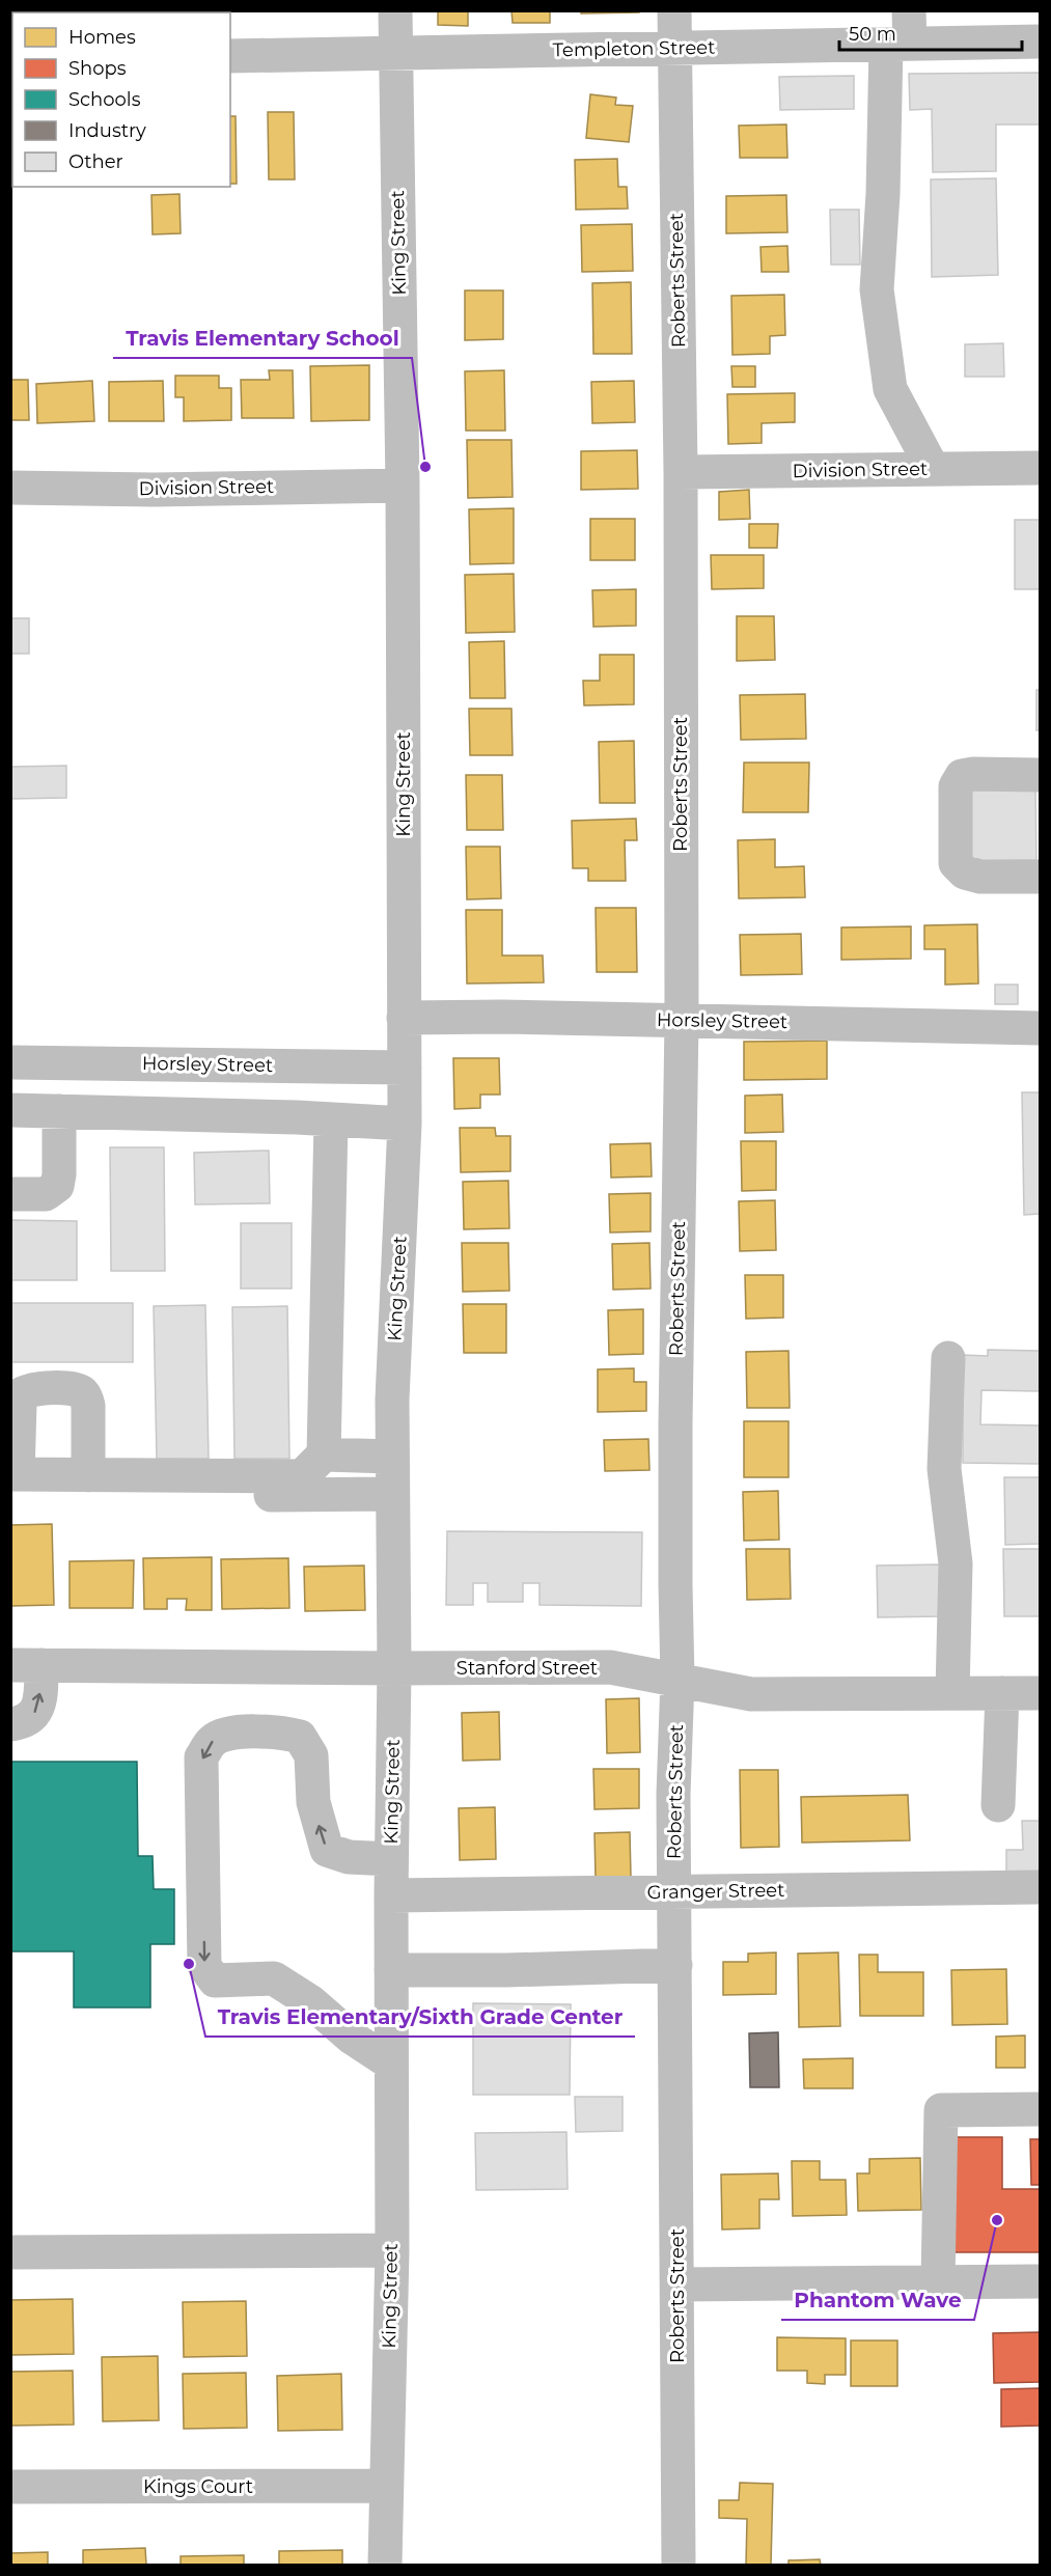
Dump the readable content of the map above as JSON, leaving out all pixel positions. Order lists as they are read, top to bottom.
{
  "streets": {
    "street": [
      "Templeton Street",
      "King Street",
      "Roberts Street",
      "Division Street",
      "Horsley Street",
      "Stanford Street",
      "Granger Street",
      "Kings Court"
    ]
  },
  "crossings": [
    ["Templeton Street", "King Street"],
    ["Templeton Street", "Roberts Street"],
    ["King Street", "Division Street"],
    ["King Street", "Horsley Street"],
    ["King Street", "Stanford Street"],
    ["King Street", "Granger Street"],
    ["King Street", "Kings Court"],
    ["Roberts Street", "Division Street"],
    ["Roberts Street", "Horsley Street"],
    ["Roberts Street", "Stanford Street"],
    ["Roberts Street", "Granger Street"]
  ],
  "places": ["Travis Elementary School", "Travis Elementary/Sixth Grade Center", "Phantom Wave"],
  "legend": [
    "Homes",
    "Shops",
    "Schools",
    "Industry",
    "Other"
  ],
  "scale_bar": "50 m"
}
